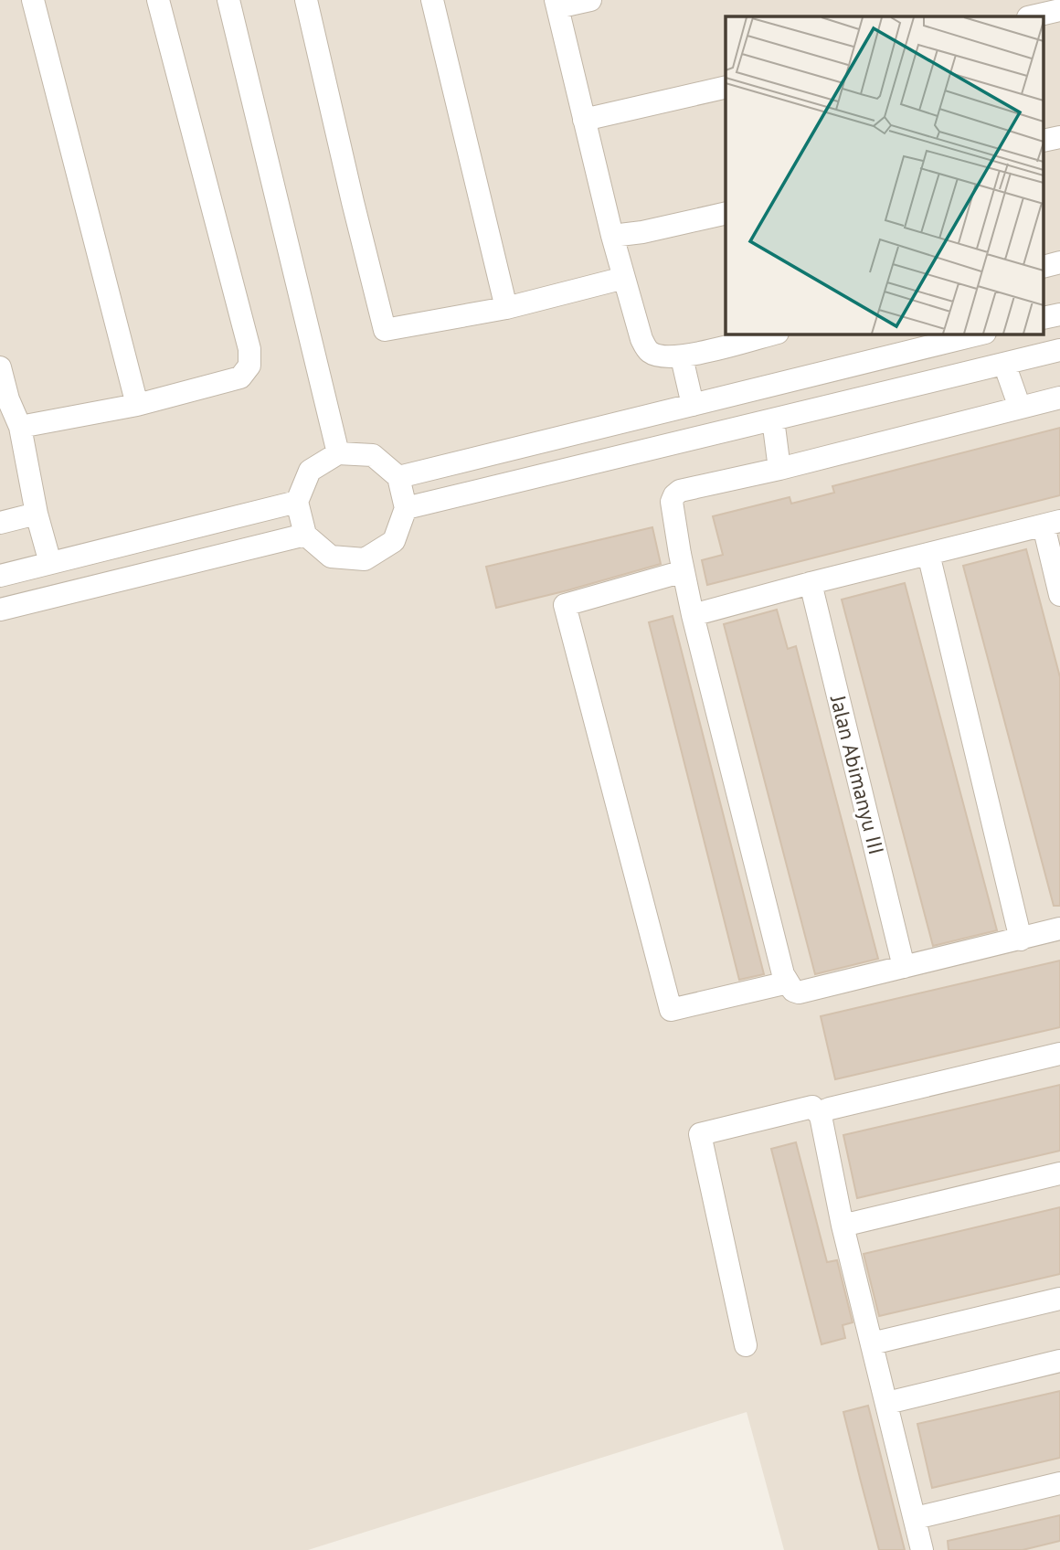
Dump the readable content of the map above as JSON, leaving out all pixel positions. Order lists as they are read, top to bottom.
{
  "streets": {
    "street": ["Jalan Abimanyu III"]
  }
}
